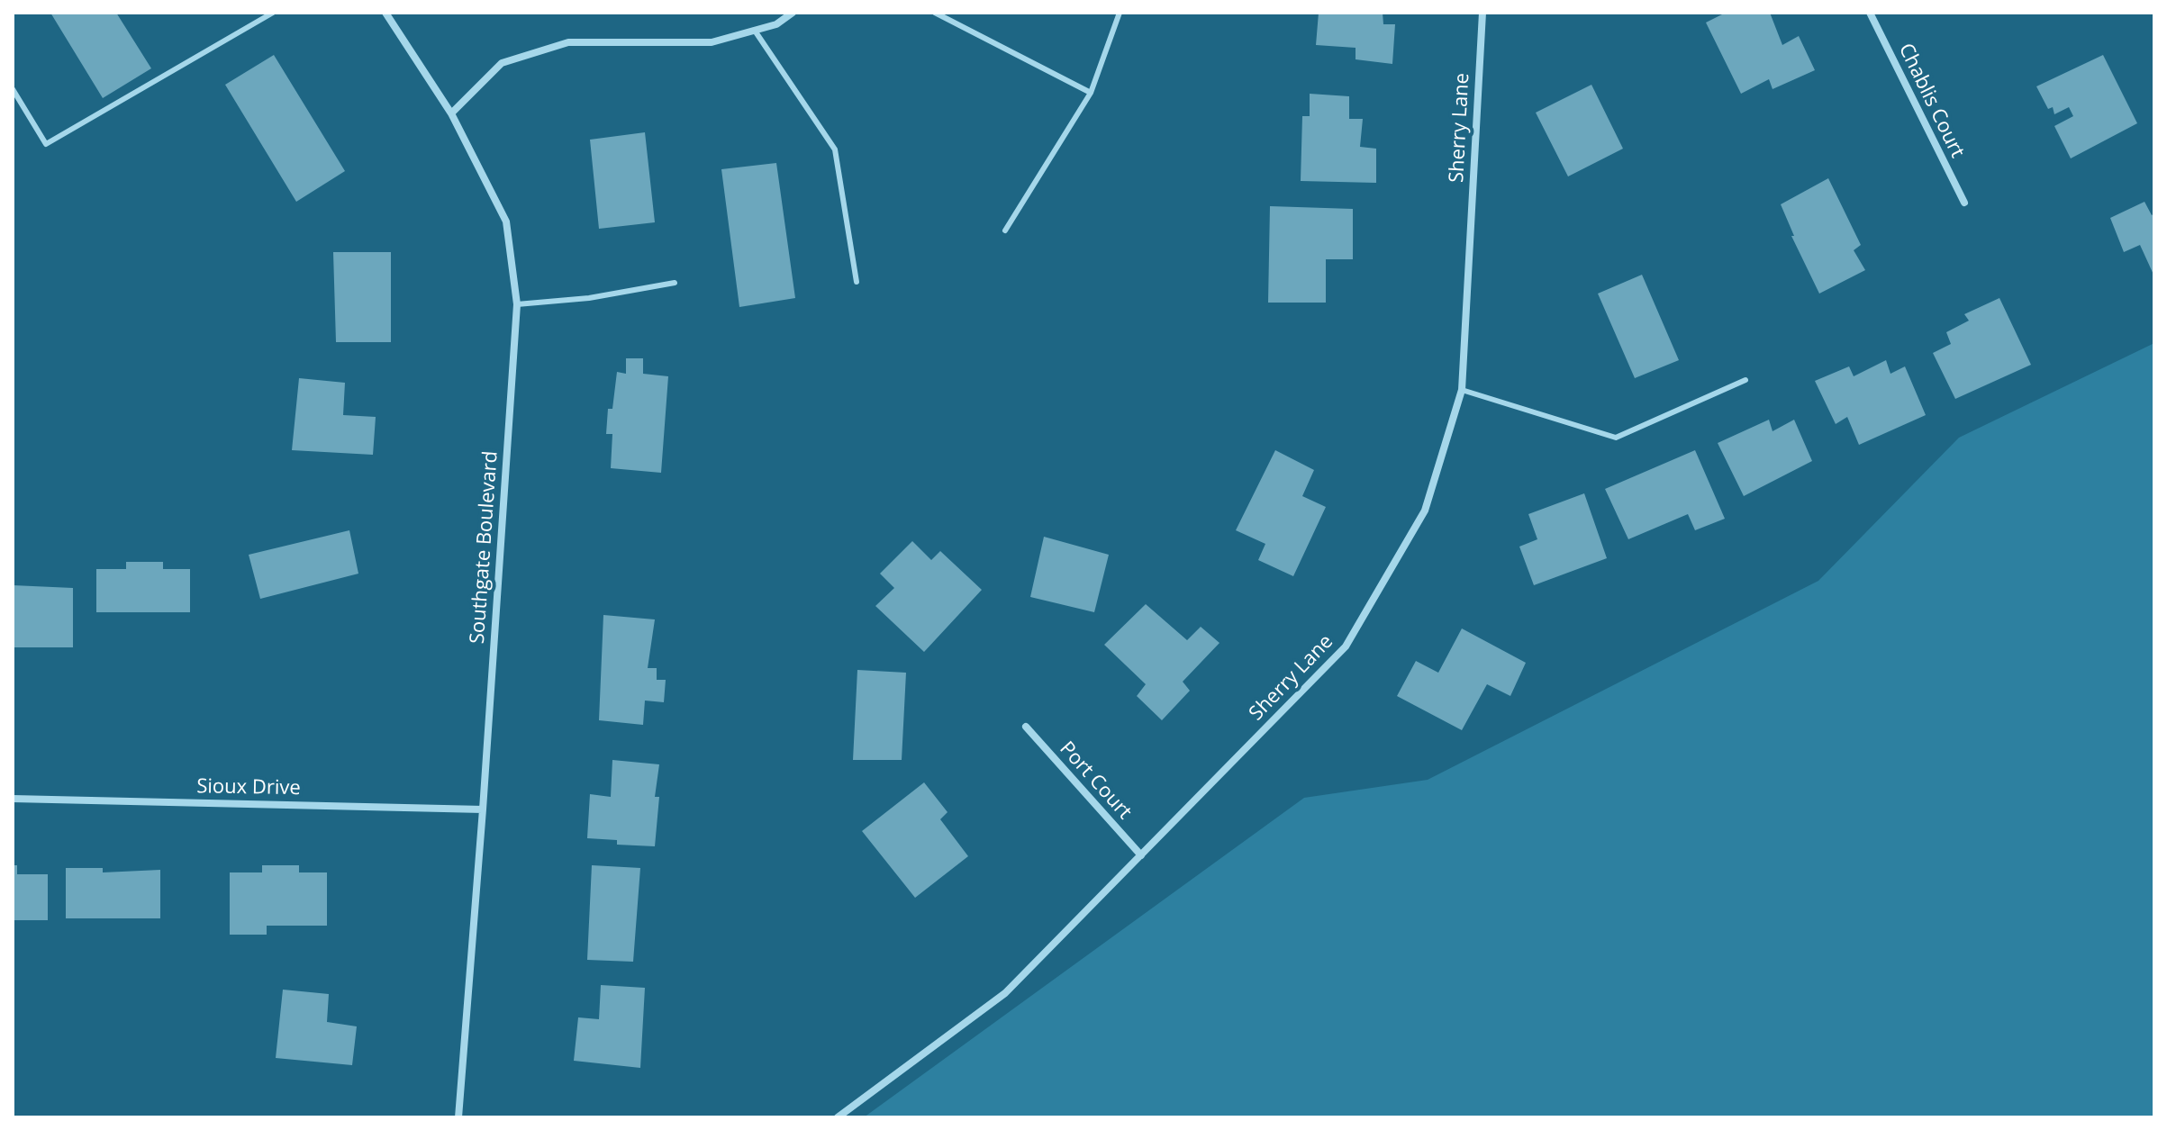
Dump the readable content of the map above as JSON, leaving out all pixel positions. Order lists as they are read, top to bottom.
{
  "streets": {
    "street": [
      "Chablis Court",
      "Sherry Lane",
      "Southgate Boulevard",
      "Port Court",
      "Sioux Drive"
    ]
  },
  "crossings": [
    ["Sherry Lane", "Port Court"],
    ["Southgate Boulevard", "Sioux Drive"]
  ]
}
